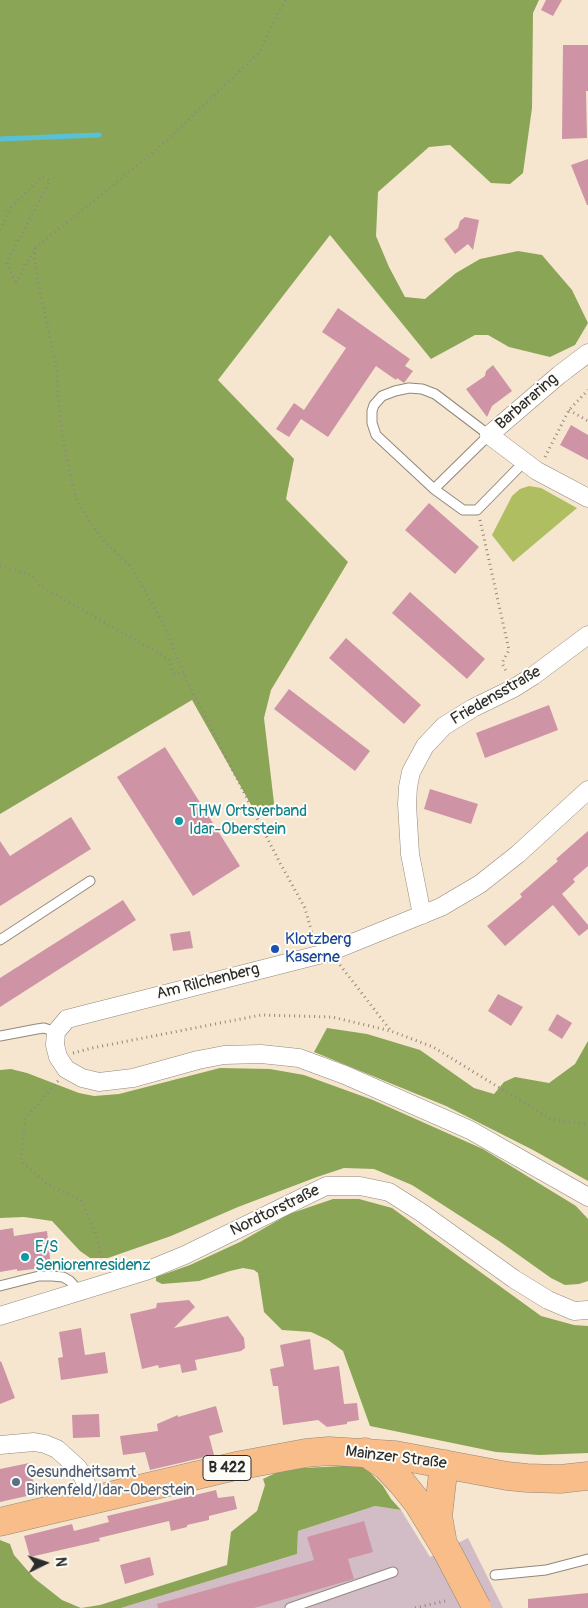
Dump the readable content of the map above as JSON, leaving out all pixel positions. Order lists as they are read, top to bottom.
{
  "streets": {
    "main road": ["Mainzer Straße", "B 422"],
    "street": [
      "Barbararing",
      "Friedensstraße",
      "Am Rilchenberg",
      "Nordtorstraße"
    ]
  },
  "crossings": [
    ["Friedensstraße", "Am Rilchenberg"]
  ],
  "places": [
    "THW Ortsverband Idar-Oberstein",
    "Klotzberg Kaserne",
    "E/S Seniorenresidenz",
    "Gesundheitsamt Birkenfeld/Idar-Oberstein"
  ],
  "north": "right"
}
